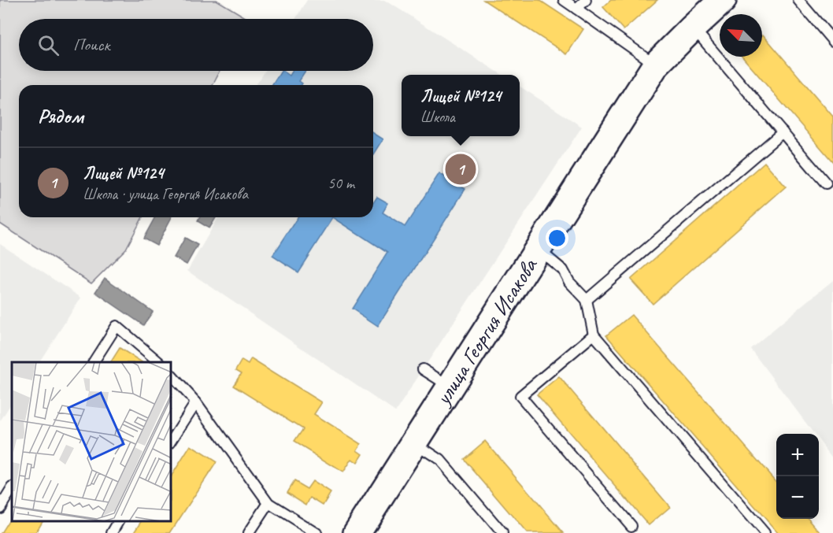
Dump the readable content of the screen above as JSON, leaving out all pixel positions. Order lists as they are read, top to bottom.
{
  "streets": {
    "street": ["улица Георгия Исакова"]
  },
  "north": "top left",
  "page": {
    "search": "Поиск",
    "popup": ["Лицей №124", "Школа"],
    "heading": "Рядом",
    "list": [
      {
        "mark": "1",
        "name": "Лицей №124",
        "note": "Школа · улица Георгия Исакова",
        "value": "50 m"
      }
    ],
    "pins": "1",
    "map_buttons": ["+", "−"]
  }
}
